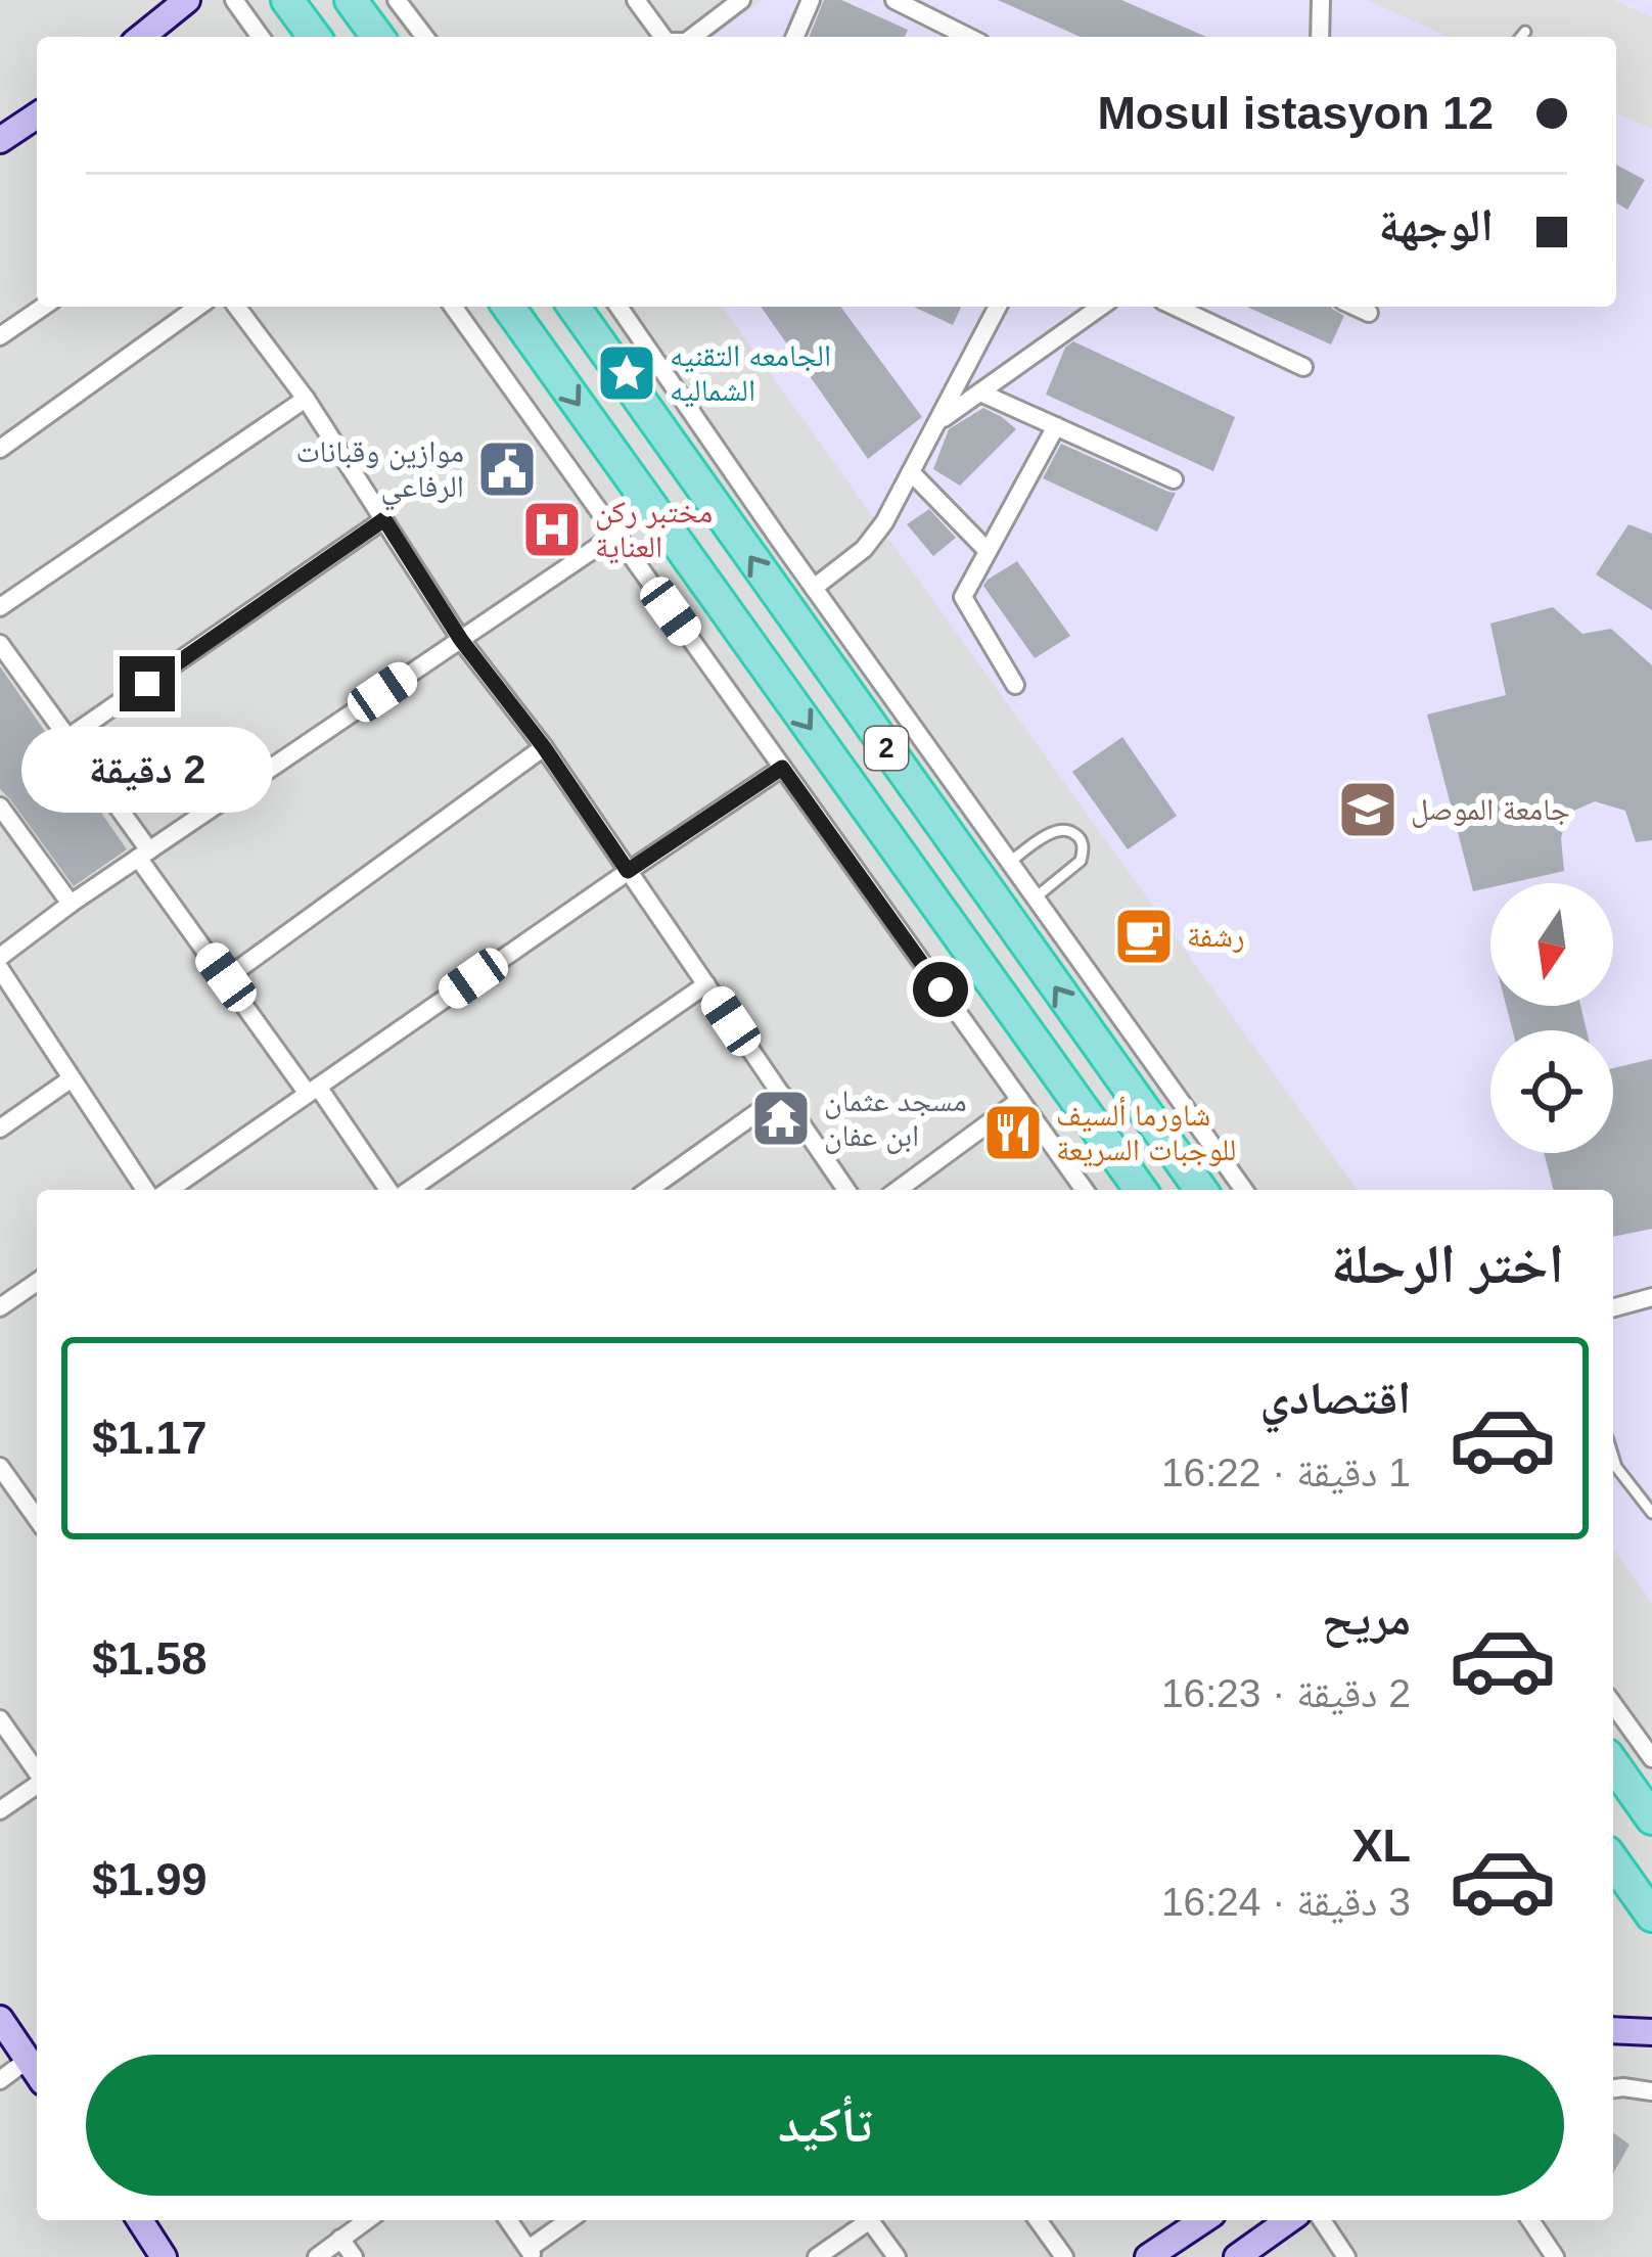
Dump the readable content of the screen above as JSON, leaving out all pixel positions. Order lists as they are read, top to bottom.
{
  "streets": {
    "highway": ["2"]
  },
  "places": {
    "place": ["الجامعه التقنيه الشماليه"],
    "public building": ["موازين وقبانات الرفاعي"],
    "hospital": ["مختبر ركن العناية"],
    "school or university": ["جامعة الموصل"],
    "cafe": ["رشفة"],
    "temple": ["مسجد عثمان ابن عفان"],
    "restaurant": ["شاورما ألسيف للوجبات السريعة"]
  },
  "north": "bottom",
  "page": {
    "banner": ["Mosul istasyon 12", "الوجهة"],
    "bubble": "2 دقيقة",
    "heading": "اختر الرحلة",
    "list": [
      {
        "name": "اقتصادي",
        "note": "1 دقيقة · 16:22",
        "value": "$1.17"
      },
      {
        "name": "مريح",
        "note": "2 دقيقة · 16:23",
        "value": "$1.58"
      },
      {
        "name": "XL",
        "note": "3 دقيقة · 16:24",
        "value": "$1.99"
      }
    ],
    "buttons": "تأكيد"
  }
}
